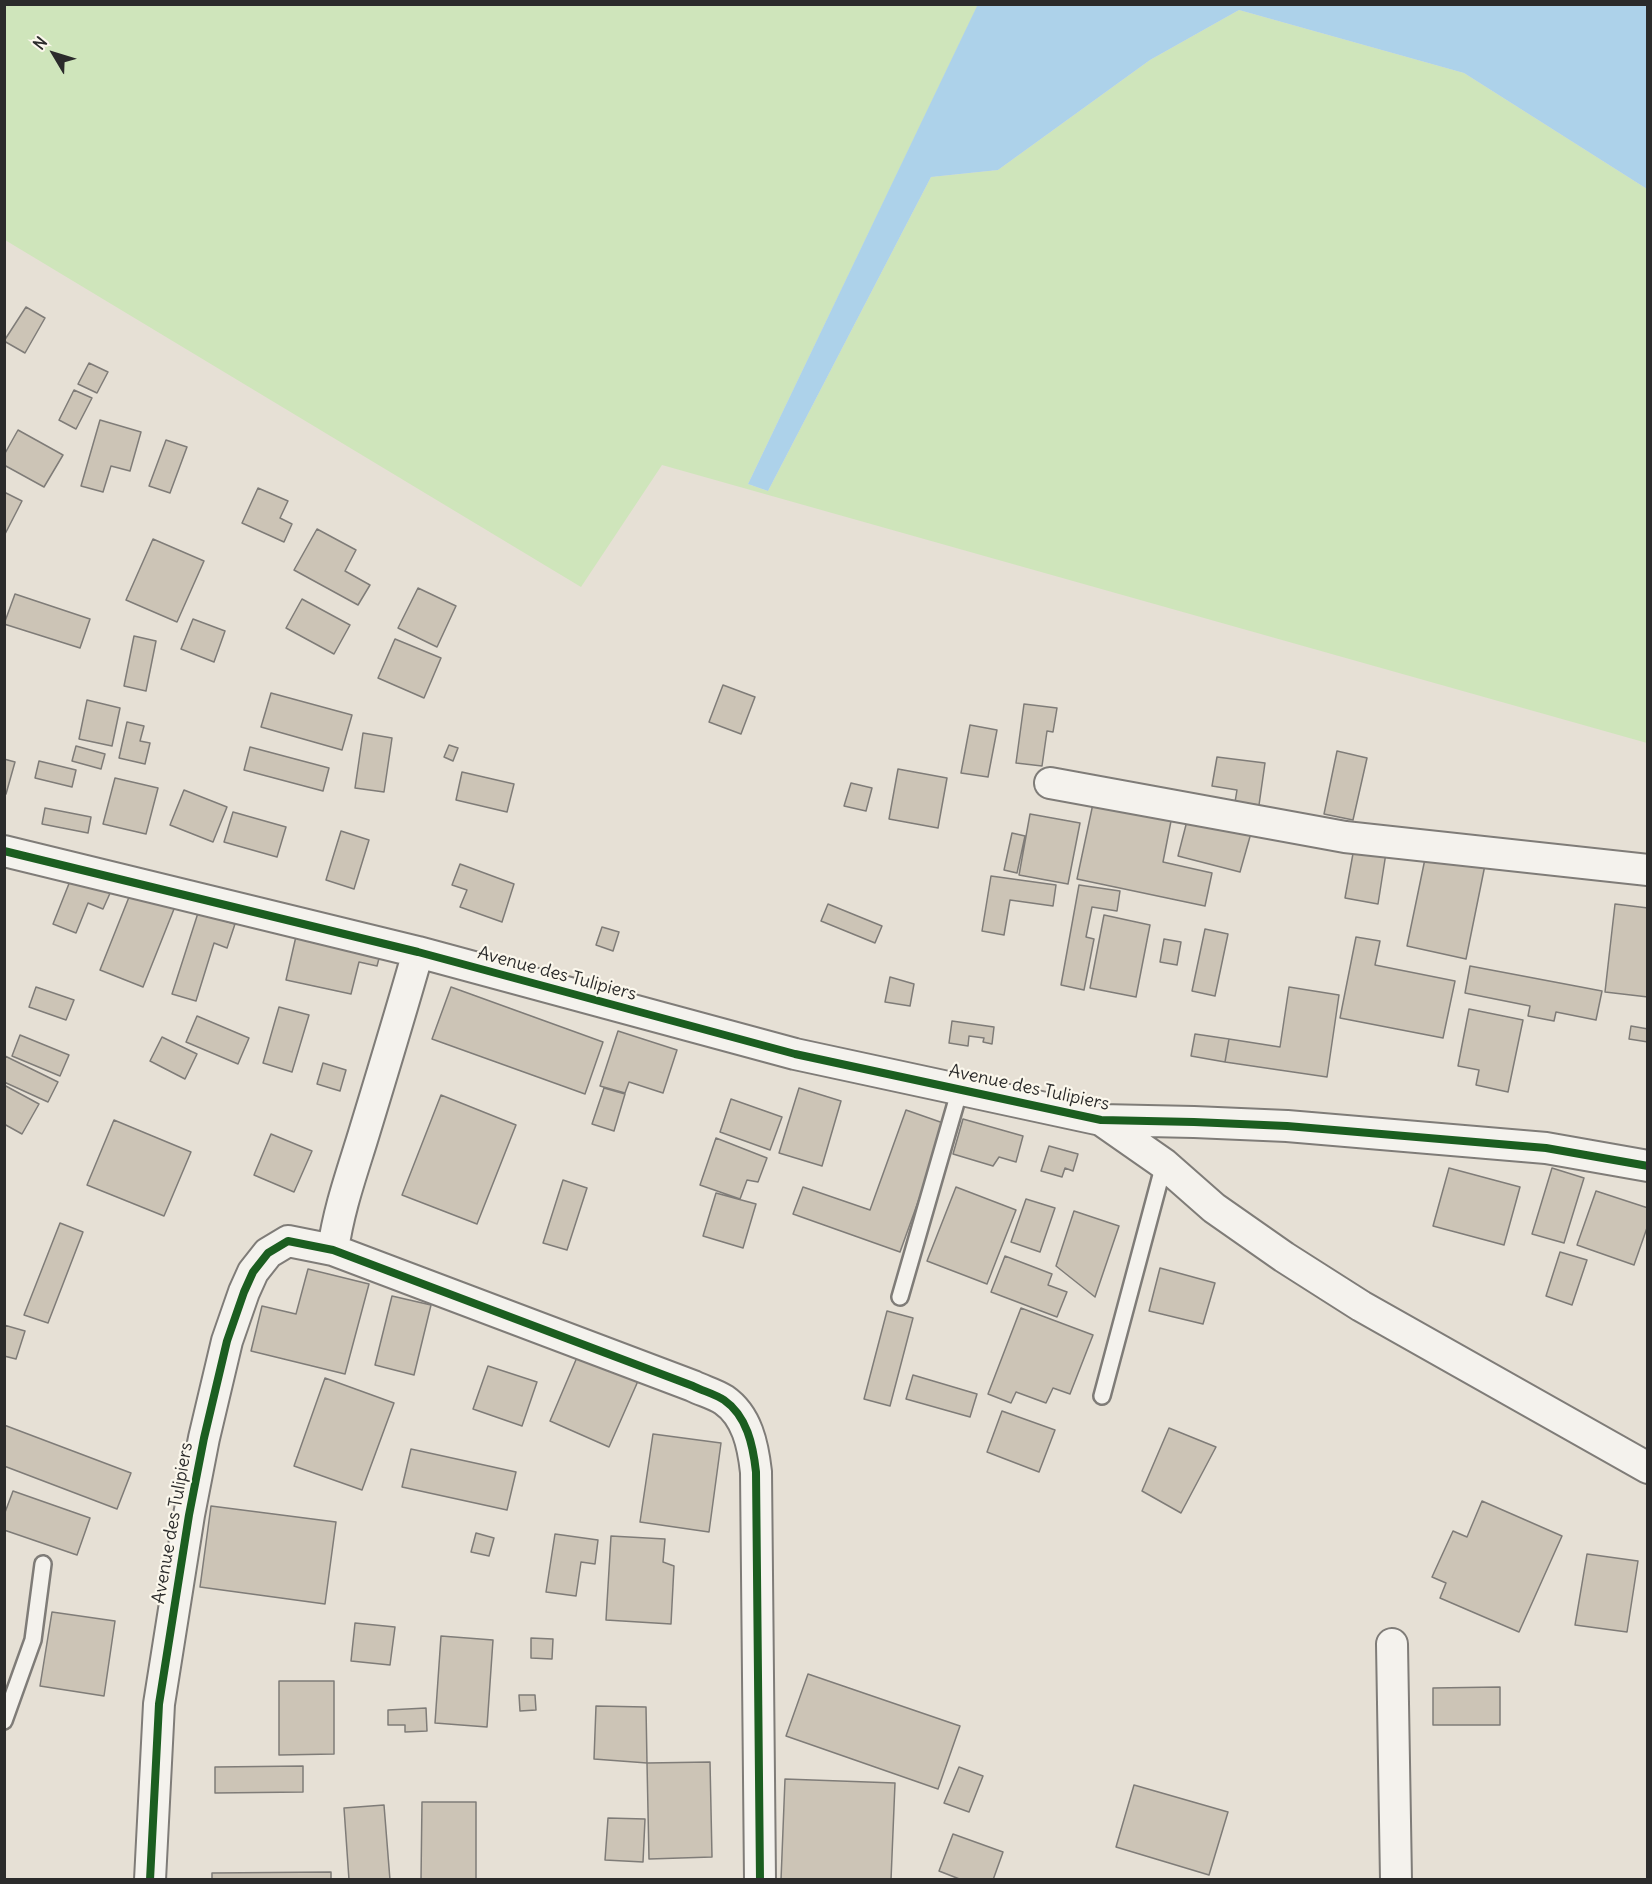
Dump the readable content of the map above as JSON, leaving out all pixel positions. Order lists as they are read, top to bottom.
{
  "streets": {
    "street": ["Avenue des Tulipiers"]
  },
  "north": "top left"
}
